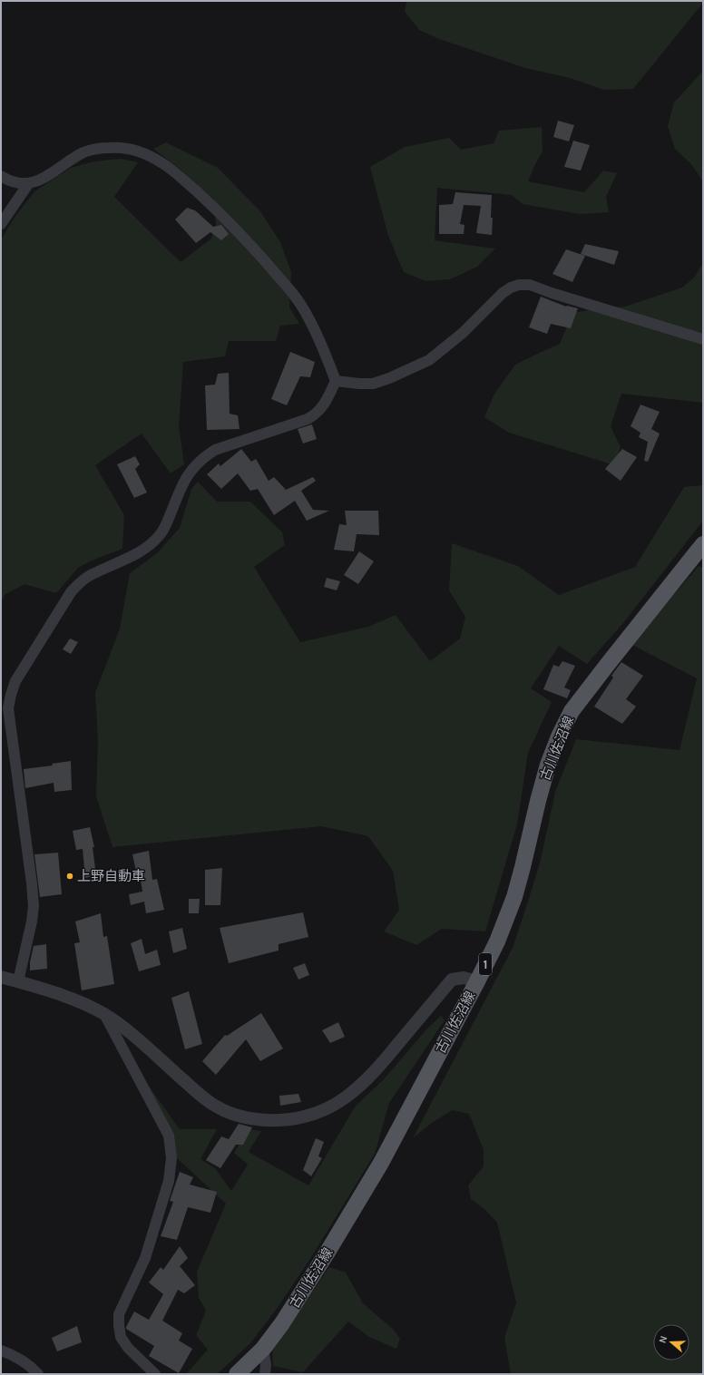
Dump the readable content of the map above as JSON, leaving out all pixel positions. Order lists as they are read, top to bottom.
{
  "streets": {
    "main road": ["古川佐沼線", "1"]
  },
  "places": ["上野自動車"],
  "north": "left"
}
